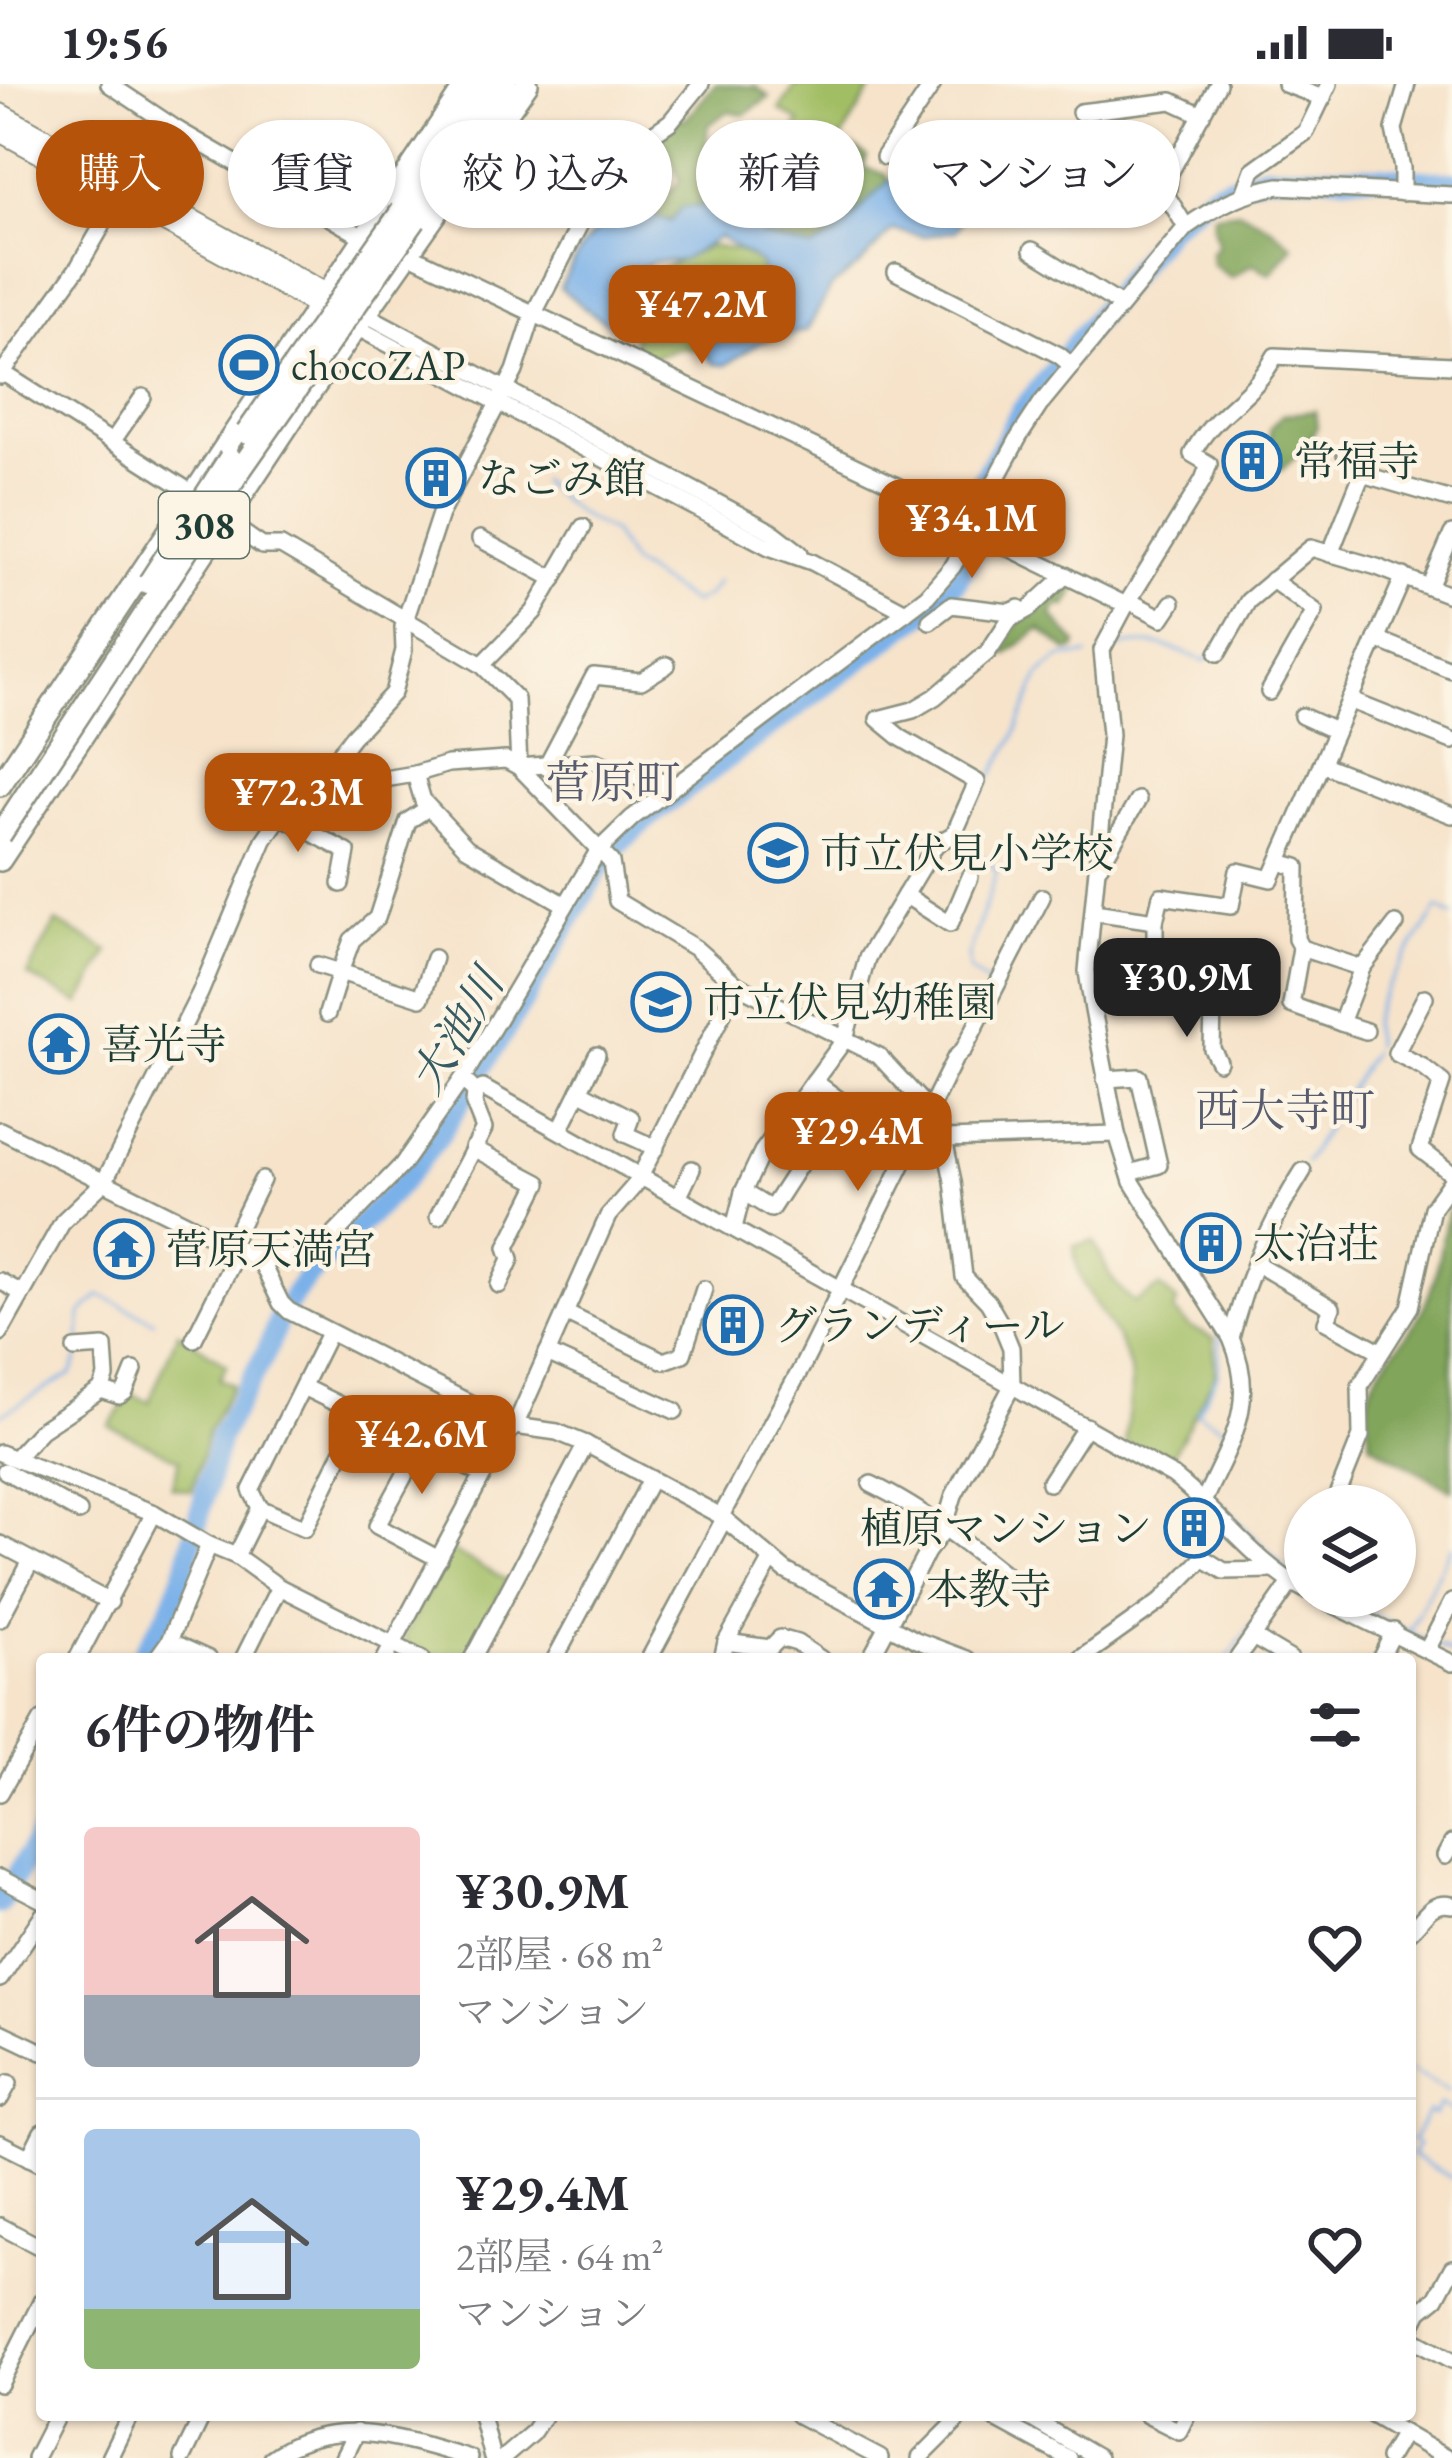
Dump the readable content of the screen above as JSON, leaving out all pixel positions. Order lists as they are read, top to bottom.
{
  "streets": {
    "highway": ["308"]
  },
  "districts": ["菅原町", "西大寺町"],
  "water": ["大池川"],
  "places": {
    "sports": ["chocoZAP"],
    "building": [
      "常福寺",
      "なごみ館",
      "太治荘",
      "グランディール",
      "植原マンション"
    ],
    "school or university": ["市立伏見小学校", "市立伏見幼稚園"],
    "temple": ["喜光寺", "菅原天満宮", "本教寺"]
  },
  "page": {
    "status": "19:56",
    "chip": [
      "購入",
      "賃貸",
      "絞り込み",
      "新着",
      "マンション"
    ],
    "price": [
      "¥47.2M",
      "¥34.1M",
      "¥72.3M",
      "¥30.9M",
      "¥29.4M",
      "¥42.6M"
    ],
    "heading": "6件の物件",
    "list": [
      {
        "name": "¥30.9M",
        "note": "2部屋 · 68 m² · マンション"
      },
      {
        "name": "¥29.4M",
        "note": "2部屋 · 64 m² · マンション"
      }
    ]
  }
}
